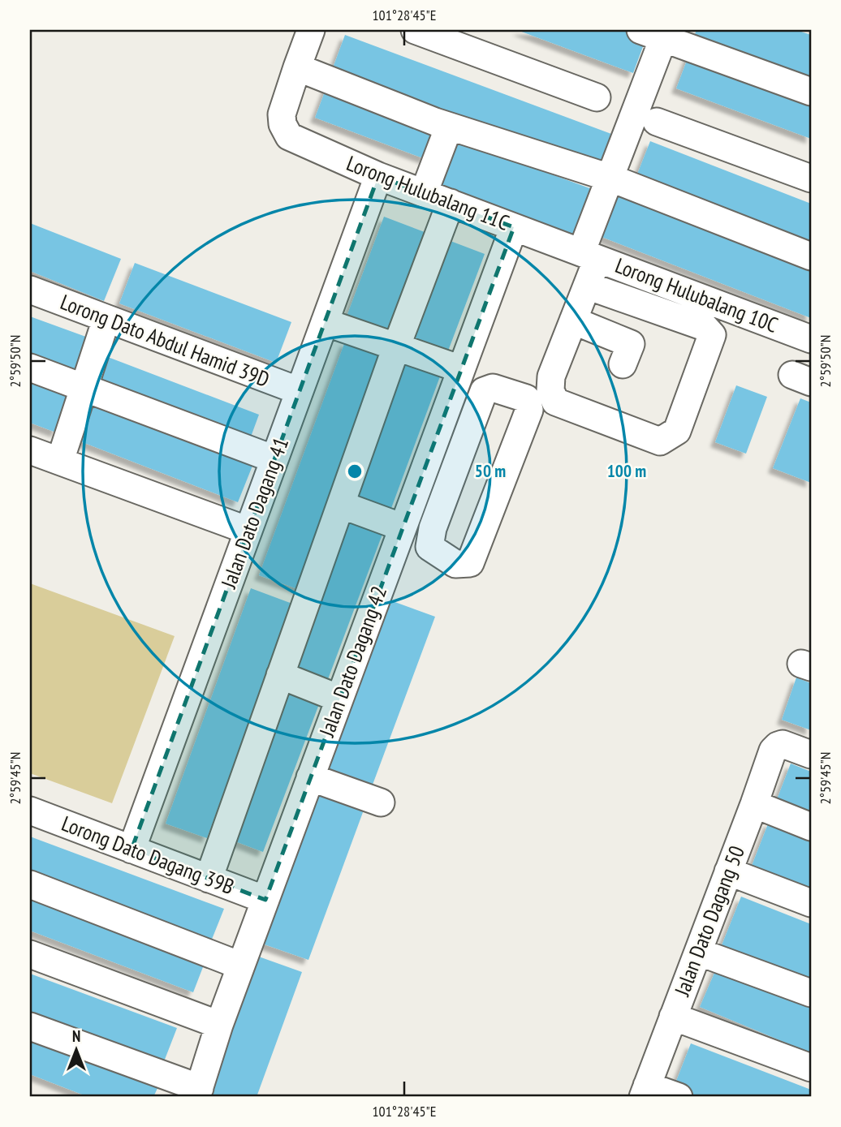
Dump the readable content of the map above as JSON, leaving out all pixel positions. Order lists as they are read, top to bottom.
{
  "streets": {
    "street": [
      "Lorong Hulubalang 11C",
      "Lorong Hulubalang 10C",
      "Lorong Dato Abdul Hamid 39D",
      "Jalan Dato Dagang 41",
      "Jalan Dato Dagang 42",
      "Lorong Dato Dagang 39B",
      "Jalan Dato Dagang 50"
    ]
  },
  "crossings": [
    ["Lorong Hulubalang 11C", "Lorong Hulubalang 10C"],
    ["Lorong Hulubalang 11C", "Jalan Dato Dagang 41"],
    ["Lorong Hulubalang 11C", "Jalan Dato Dagang 42"],
    ["Lorong Dato Abdul Hamid 39D", "Jalan Dato Dagang 41"],
    ["Jalan Dato Dagang 41", "Lorong Dato Dagang 39B"],
    ["Jalan Dato Dagang 42", "Lorong Dato Dagang 39B"]
  ],
  "north": "top",
  "coordinates": ["101°28'45\"E", "2°59'50\"N", "2°59'45\"N"],
  "rings": ["50 m", "100 m"]
}
